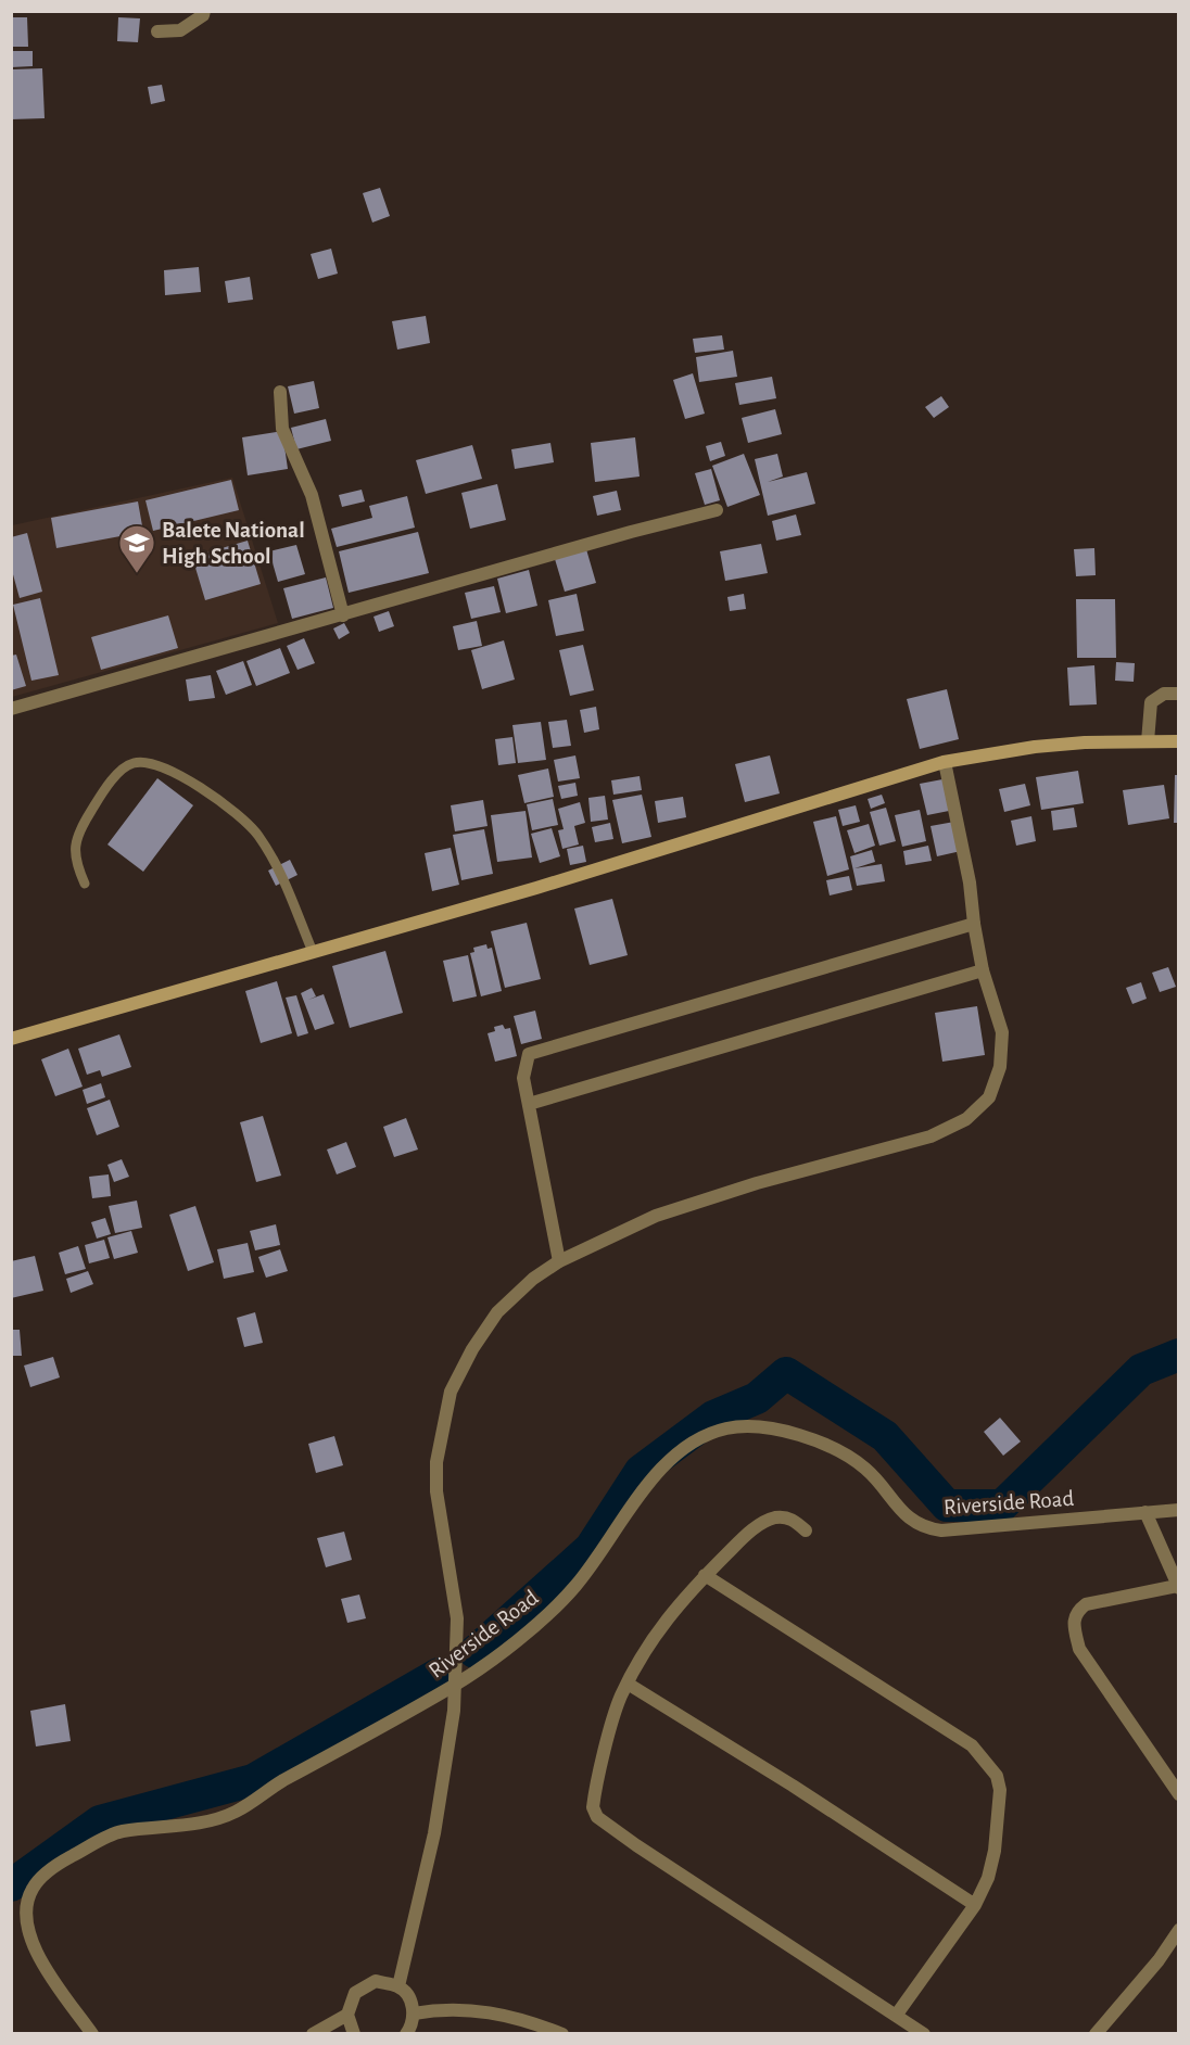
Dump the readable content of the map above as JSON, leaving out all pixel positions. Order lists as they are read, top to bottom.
{
  "streets": {
    "street": ["Riverside Road"]
  },
  "places": {
    "school or university": ["Balete National High School"]
  }
}
